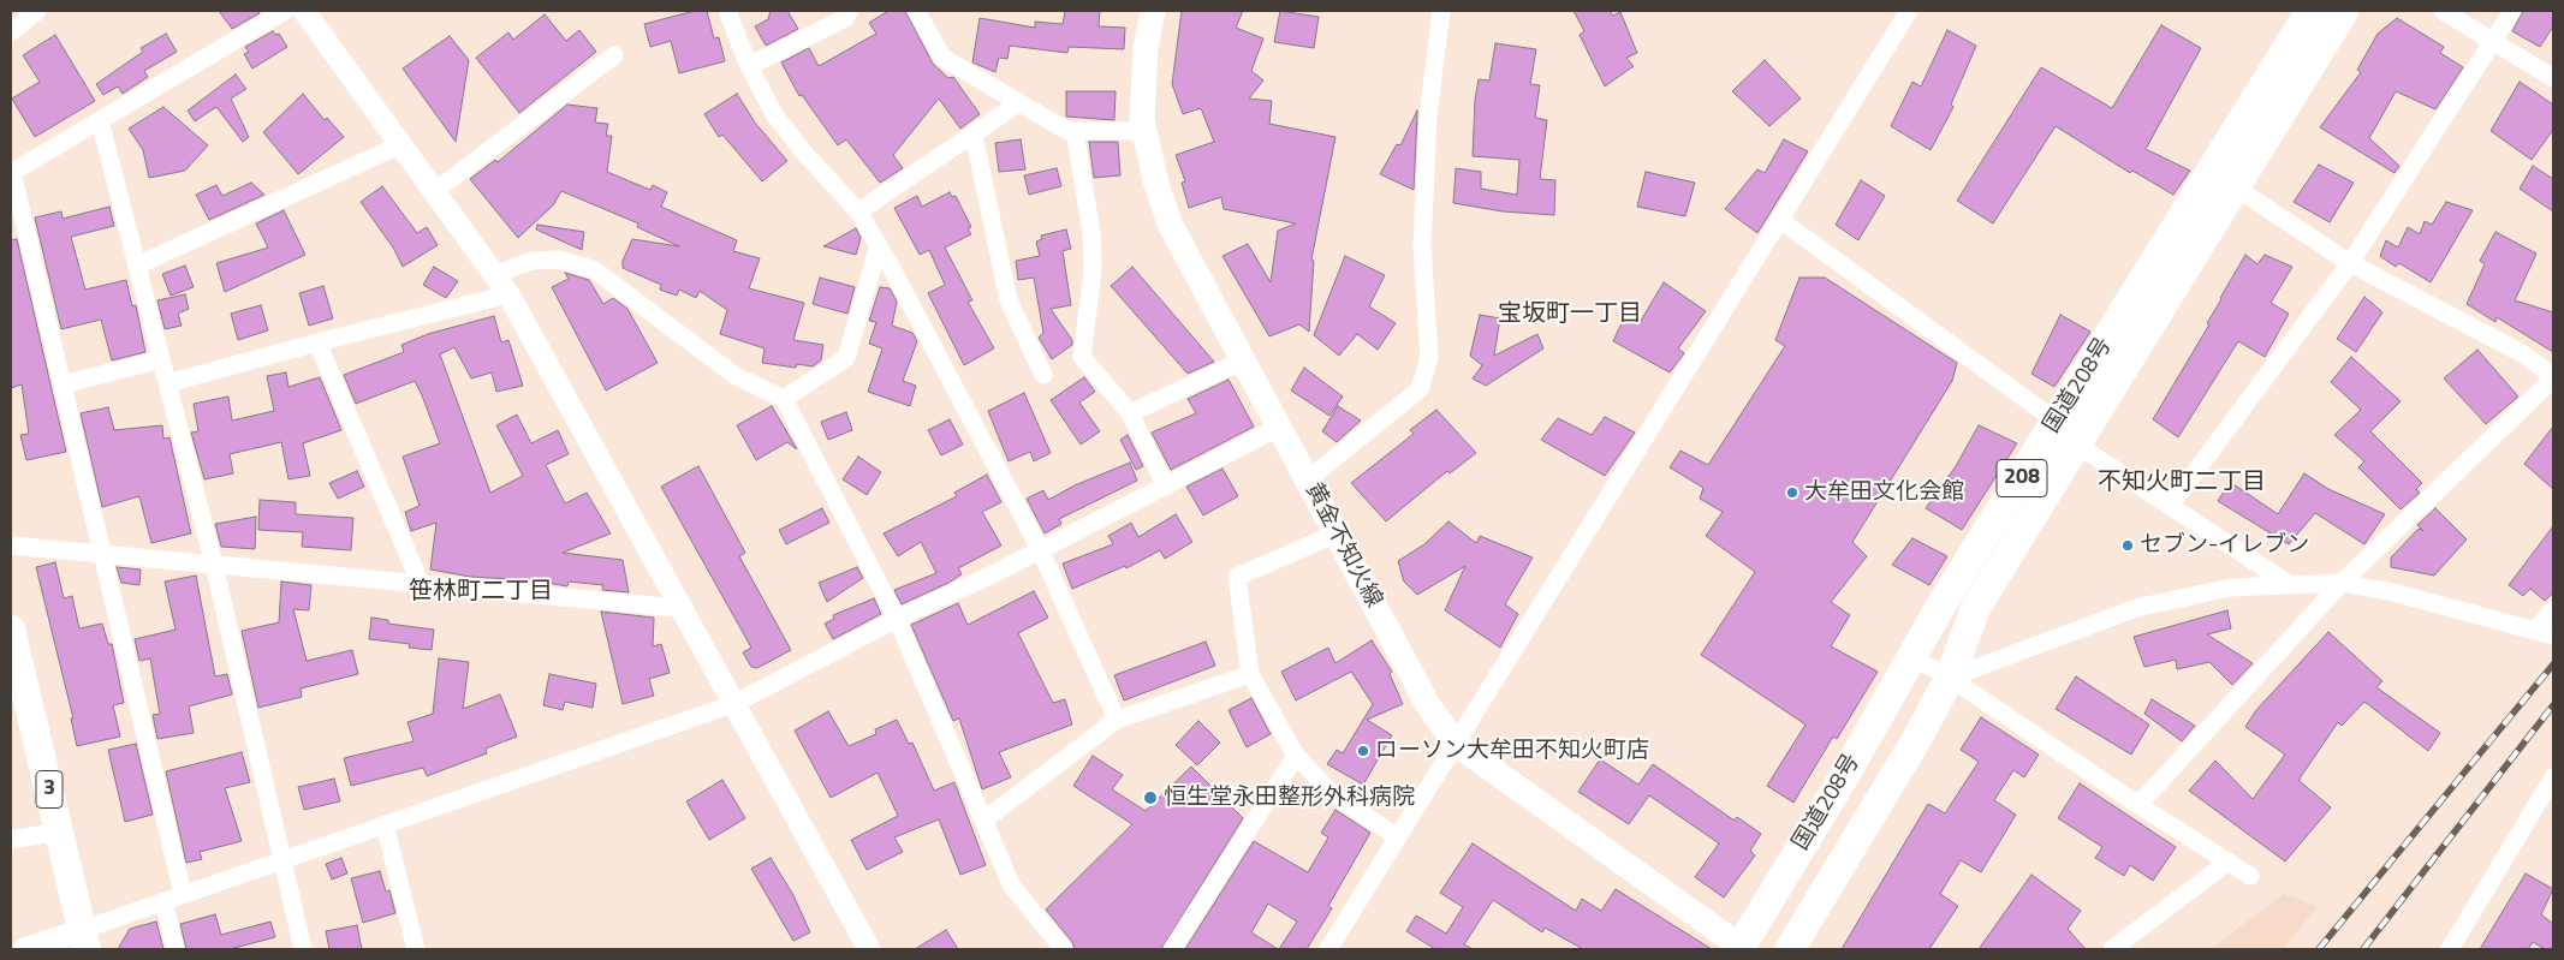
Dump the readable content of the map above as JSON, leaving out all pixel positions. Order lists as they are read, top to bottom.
{
  "streets": {
    "highway": ["国道208号", "208"],
    "main road": ["黄金不知火線", "3"]
  },
  "crossings": [
    ["国道208号", "黄金不知火線"]
  ],
  "districts": ["宝坂町一丁目", "不知火町二丁目", "笹林町二丁目"],
  "places": [
    "大牟田文化会館",
    "セブン-イレブン",
    "ローソン大牟田不知火町店",
    "恒生堂永田整形外科病院"
  ]
}
